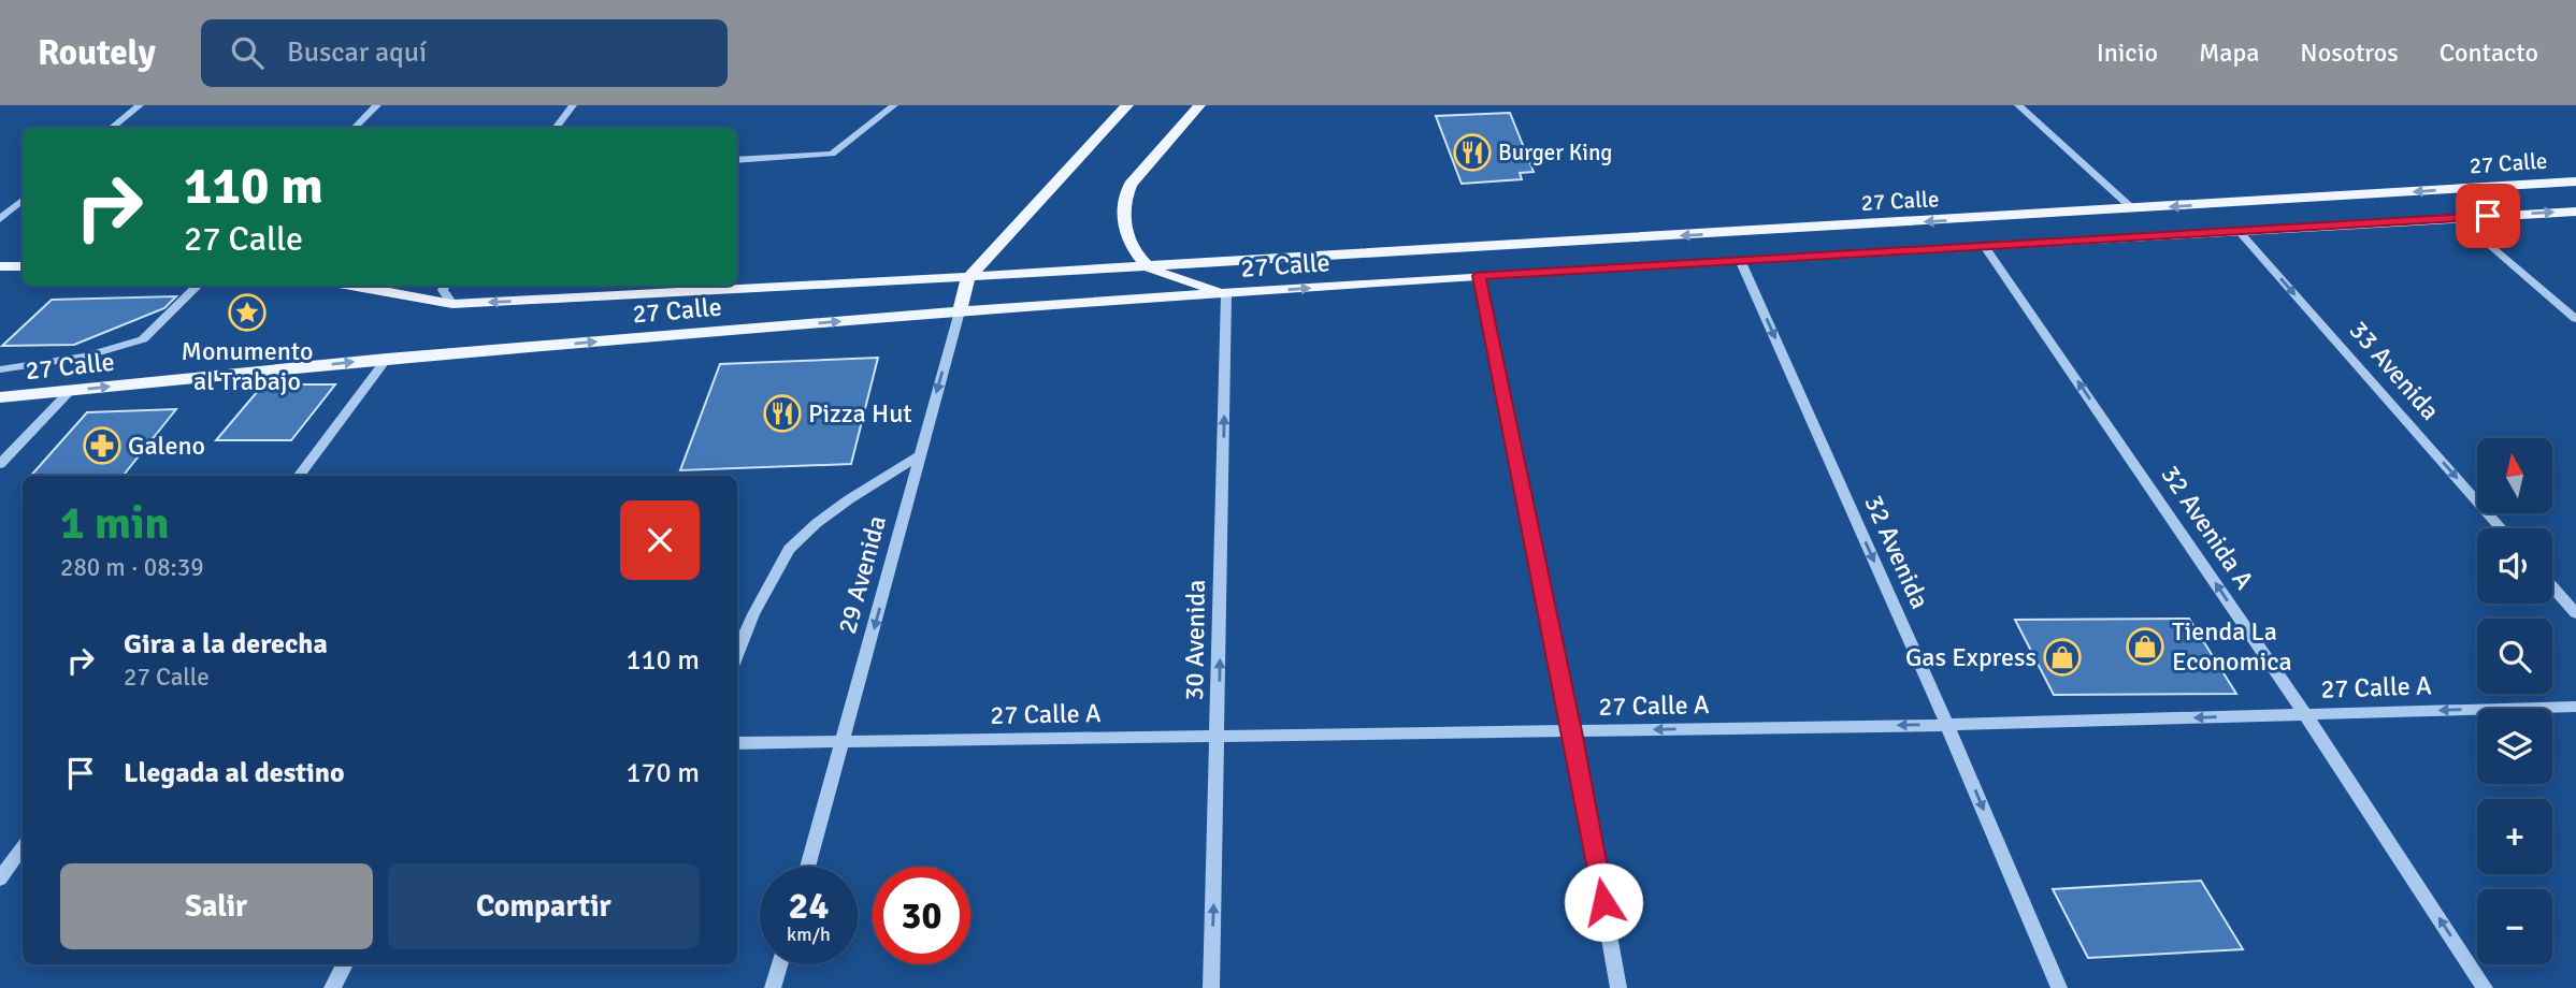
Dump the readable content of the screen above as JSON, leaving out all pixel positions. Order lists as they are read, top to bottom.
{
  "streets": {
    "main road": ["27 Calle", "29 Avenida"],
    "street": [
      "33 Avenida",
      "32 Avenida A",
      "32 Avenida",
      "30 Avenida",
      "27 Calle A"
    ]
  },
  "crossings": [
    ["27 Calle", "33 Avenida"],
    ["27 Calle", "32 Avenida A"],
    ["27 Calle", "32 Avenida"],
    ["27 Calle", "29 Avenida"],
    ["27 Calle", "30 Avenida"],
    ["32 Avenida A", "27 Calle A"],
    ["32 Avenida", "27 Calle A"],
    ["29 Avenida", "27 Calle A"],
    ["30 Avenida", "27 Calle A"]
  ],
  "one_way": [
    "33 Avenida",
    "32 Avenida A",
    "32 Avenida",
    "29 Avenida",
    "30 Avenida",
    "27 Calle A"
  ],
  "places": {
    "restaurant": ["Burger King", "Pizza Hut"],
    "place": ["Monumento al Trabajo"],
    "pharmacy": ["Galeno"],
    "shop": ["Tienda La Economica", "Gas Express"]
  },
  "north": "top",
  "page": {
    "header": "Routely",
    "search": "Buscar aquí",
    "nav": [
      "Inicio",
      "Mapa",
      "Nosotros",
      "Contacto"
    ],
    "turn": ["110 m", "27 Calle"],
    "map_buttons": ["+", "−"],
    "heading": ["1 min", "280 m · 08:39"],
    "list": [
      {
        "name": "Gira a la derecha",
        "note": "27 Calle",
        "value": "110 m"
      },
      {
        "name": "Llegada al destino",
        "value": "170 m"
      }
    ],
    "buttons": ["Salir", "Compartir"],
    "speed": "24 km/h",
    "limit": "30"
  }
}
